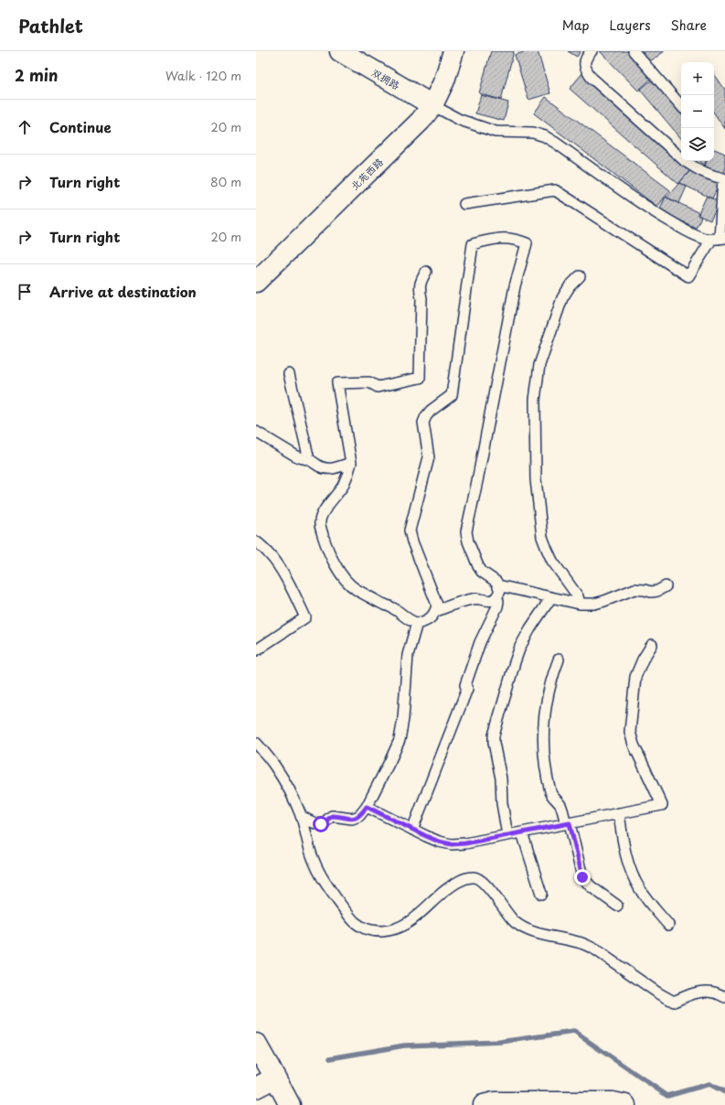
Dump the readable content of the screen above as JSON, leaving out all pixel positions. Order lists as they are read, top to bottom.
{
  "streets": {
    "main road": ["双拥路", "北苑西路"]
  },
  "crossings": [
    ["双拥路", "北苑西路"]
  ],
  "page": {
    "header": "Pathlet",
    "nav": ["Map", "Layers", "Share"],
    "heading": ["2 min", "Walk · 120 m"],
    "map_buttons": ["+", "−"],
    "list": [
      ["Continue", "20 m"],
      ["Turn right", "80 m"],
      ["Turn right", "20 m"],
      "Arrive at destination"
    ]
  }
}
